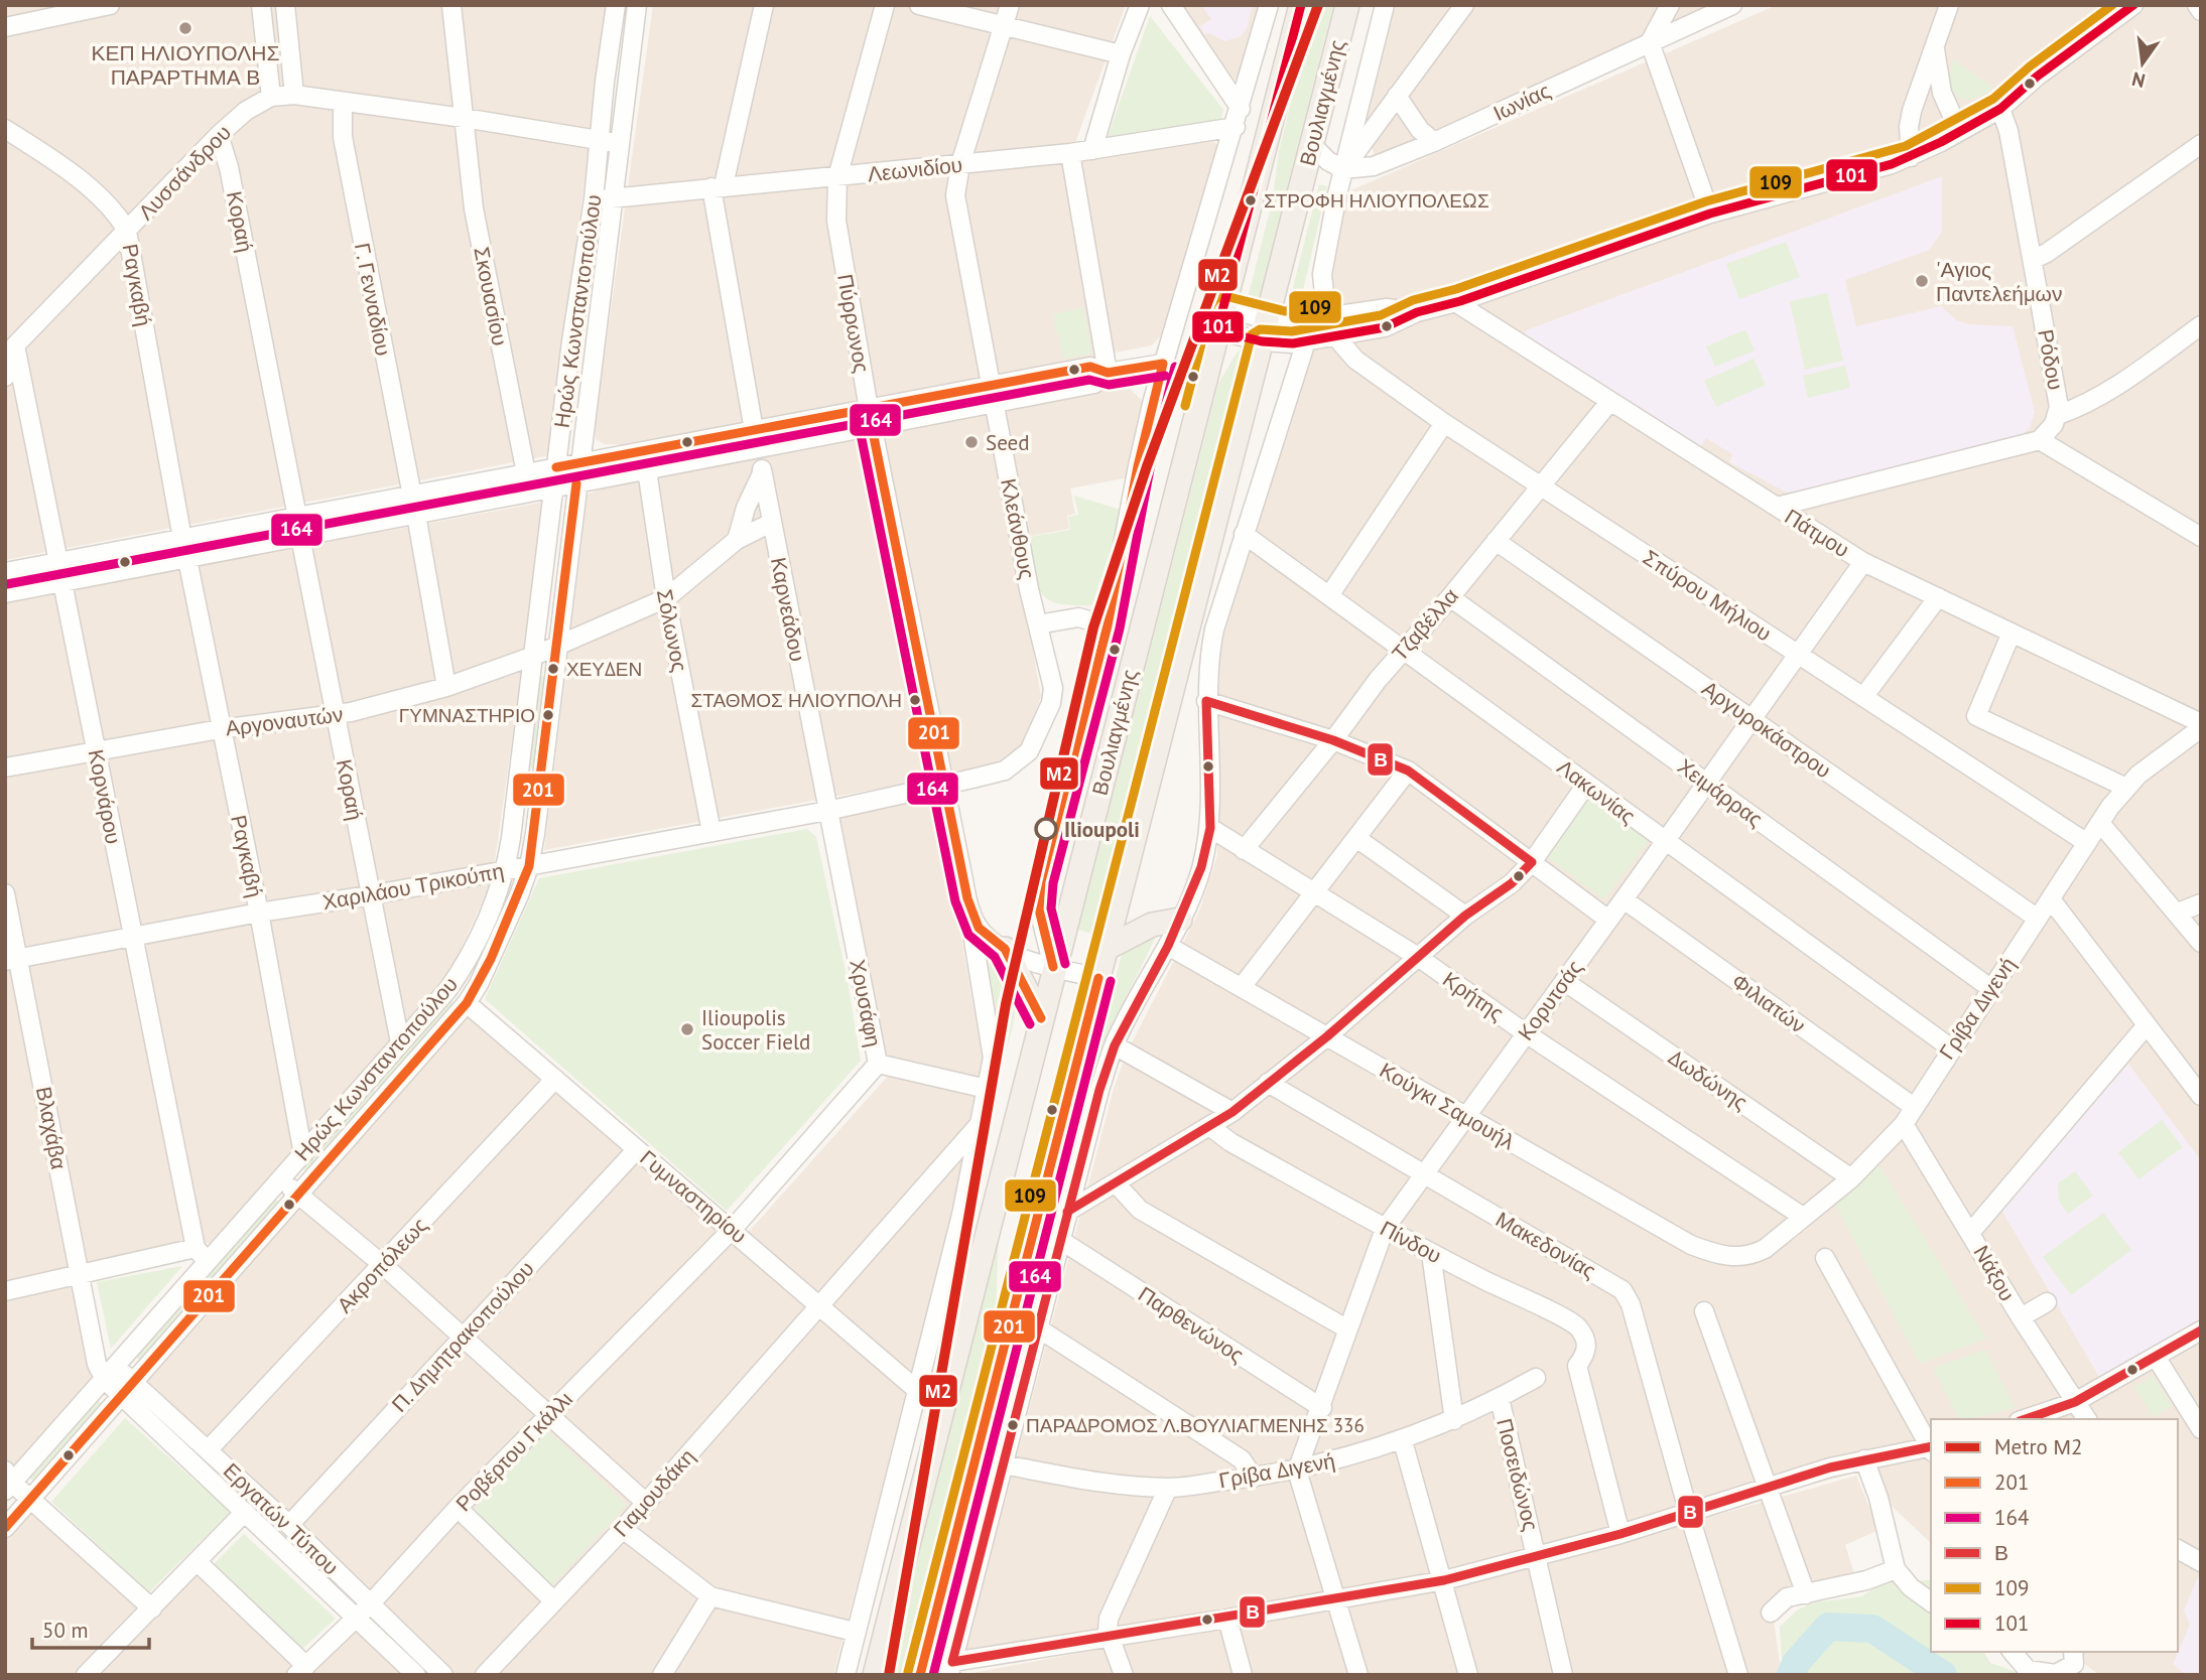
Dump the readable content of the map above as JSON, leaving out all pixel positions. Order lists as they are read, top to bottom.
{
  "streets": {
    "main road": ["Βουλιαγμένης"],
    "street": [
      "Ιωνίας",
      "Λεωνιδίου",
      "Λυσσάνδρου",
      "Κοραή",
      "Ραγκαβή",
      "Σκουασίου",
      "Γ. Γενναδίου",
      "Ηρώς Κωνσταντοπούλου",
      "Πύρρωνος",
      "Ρόδου",
      "Κλεάνθους",
      "Πάτμου",
      "Σπύρου Μήλιου",
      "Καρνεάδου",
      "Τζαβέλλα",
      "Σόλωνος",
      "Αργοναυτών",
      "Αργυροκάστρου",
      "Λακωνίας",
      "Χειμάρρας",
      "Κορνάρου",
      "Χαριλάου Τρικούπη",
      "Κρήτης",
      "Κορυτσάς",
      "Χρυσάφη",
      "Φιλιατών",
      "Γρίβα Διγενή",
      "Δωδώνης",
      "Κούγκι Σαμουήλ",
      "Βλαχάβα",
      "Γυμναστηρίου",
      "Πίνδου",
      "Μακεδονίας",
      "Ακροπόλεως",
      "Νάξου",
      "Παρθενώνος",
      "Π. Δημητρακοπούλου",
      "Ροβέρτου Γκάλλι",
      "Ποσειδώνος",
      "Γιαμουδάκη",
      "Εργατών Τύπου"
    ]
  },
  "crossings": [
    ["Βουλιαγμένης", "Λεωνιδίου"],
    ["Βουλιαγμένης", "Πύρρωνος"],
    ["Λεωνιδίου", "Ηρώς Κωνσταντοπούλου"],
    ["Λεωνιδίου", "Πύρρωνος"],
    ["Λεωνιδίου", "Κλεάνθους"],
    ["Λυσσάνδρου", "Κοραή"],
    ["Λυσσάνδρου", "Ραγκαβή"],
    ["Λυσσάνδρου", "Κορνάρου"],
    ["Κοραή", "Ηρώς Κωνσταντοπούλου"],
    ["Κοραή", "Αργοναυτών"],
    ["Κοραή", "Χαριλάου Τρικούπη"],
    ["Ραγκαβή", "Ηρώς Κωνσταντοπούλου"],
    ["Ραγκαβή", "Αργοναυτών"],
    ["Ραγκαβή", "Χαριλάου Τρικούπη"],
    ["Ηρώς Κωνσταντοπούλου", "Αργοναυτών"],
    ["Ηρώς Κωνσταντοπούλου", "Κορνάρου"],
    ["Ηρώς Κωνσταντοπούλου", "Χαριλάου Τρικούπη"],
    ["Ηρώς Κωνσταντοπούλου", "Βλαχάβα"],
    ["Ηρώς Κωνσταντοπούλου", "Γυμναστηρίου"],
    ["Ηρώς Κωνσταντοπούλου", "Εργατών Τύπου"],
    ["Πύρρωνος", "Κλεάνθους"],
    ["Πύρρωνος", "Χαριλάου Τρικούπη"],
    ["Κλεάνθους", "Χαριλάου Τρικούπη"],
    ["Πάτμου", "Τζαβέλλα"],
    ["Πάτμου", "Κορυτσάς"],
    ["Πάτμου", "Γρίβα Διγενή"],
    ["Σπύρου Μήλιου", "Τζαβέλλα"],
    ["Σπύρου Μήλιου", "Κορυτσάς"],
    ["Σπύρου Μήλιου", "Γρίβα Διγενή"],
    ["Καρνεάδου", "Αργοναυτών"],
    ["Καρνεάδου", "Χαριλάου Τρικούπη"],
    ["Καρνεάδου", "Χρυσάφη"],
    ["Τζαβέλλα", "Αργυροκάστρου"],
    ["Τζαβέλλα", "Λακωνίας"],
    ["Τζαβέλλα", "Χειμάρρας"],
    ["Τζαβέλλα", "Κρήτης"],
    ["Σόλωνος", "Αργοναυτών"],
    ["Σόλωνος", "Χαριλάου Τρικούπη"],
    ["Αργοναυτών", "Κορνάρου"],
    ["Αργυροκάστρου", "Κορυτσάς"],
    ["Αργυροκάστρου", "Γρίβα Διγενή"],
    ["Λακωνίας", "Κορυτσάς"],
    ["Λακωνίας", "Γρίβα Διγενή"],
    ["Χειμάρρας", "Κορυτσάς"],
    ["Χειμάρρας", "Γρίβα Διγενή"],
    ["Κορνάρου", "Χαριλάου Τρικούπη"],
    ["Χαριλάου Τρικούπη", "Χρυσάφη"],
    ["Χαριλάου Τρικούπη", "Βλαχάβα"],
    ["Κρήτης", "Κορυτσάς"],
    ["Κρήτης", "Γρίβα Διγενή"],
    ["Κορυτσάς", "Φιλιατών"],
    ["Κορυτσάς", "Γρίβα Διγενή"],
    ["Κορυτσάς", "Δωδώνης"],
    ["Κορυτσάς", "Κούγκι Σαμουήλ"],
    ["Κορυτσάς", "Πίνδου"],
    ["Κορυτσάς", "Μακεδονίας"],
    ["Κορυτσάς", "Παρθενώνος"],
    ["Χρυσάφη", "Γυμναστηρίου"],
    ["Χρυσάφη", "Ροβέρτου Γκάλλι"],
    ["Φιλιατών", "Γρίβα Διγενή"],
    ["Γρίβα Διγενή", "Δωδώνης"],
    ["Γρίβα Διγενή", "Κούγκι Σαμουήλ"],
    ["Γρίβα Διγενή", "Νάξου"],
    ["Γρίβα Διγενή", "Ποσειδώνος"],
    ["Βλαχάβα", "Εργατών Τύπου"],
    ["Γυμναστηρίου", "Ακροπόλεως"],
    ["Γυμναστηρίου", "Π. Δημητρακοπούλου"],
    ["Γυμναστηρίου", "Ροβέρτου Γκάλλι"],
    ["Γυμναστηρίου", "Γιαμουδάκη"],
    ["Ακροπόλεως", "Εργατών Τύπου"],
    ["Π. Δημητρακοπούλου", "Εργατών Τύπου"],
    ["Ροβέρτου Γκάλλι", "Εργατών Τύπου"]
  ],
  "places": [
    "ΚΕΠ ΗΛΙΟΥΠΟΛΗΣ ΠΑΡΑΡΤΗΜΑ Β",
    "ΣΤΡΟΦΗ ΗΛΙΟΥΠΟΛΕΩΣ",
    "'Αγιος Παντελεήμων",
    "Seed",
    "ΧΕΥΔΕΝ",
    "ΣΤΑΘΜΟΣ ΗΛΙΟΥΠΟΛΗ",
    "ΓΥΜΝΑΣΤΗΡΙΟ",
    "Ilioupoli",
    "Ilioupolis Soccer Field",
    "ΠΑΡΑΔΡΟΜΟΣ Λ.ΒΟΥΛΙΑΓΜΕΝΗΣ 336"
  ],
  "lines": [
    "metro line Μ2",
    "transit line 109",
    "transit line 101",
    "transit line 201",
    "transit line 164",
    "transit line Β"
  ],
  "legend": [
    "Metro Μ2",
    "201",
    "164",
    "Β",
    "109",
    "101"
  ],
  "scale_bar": "50 m",
  "north": "bottom"
}
